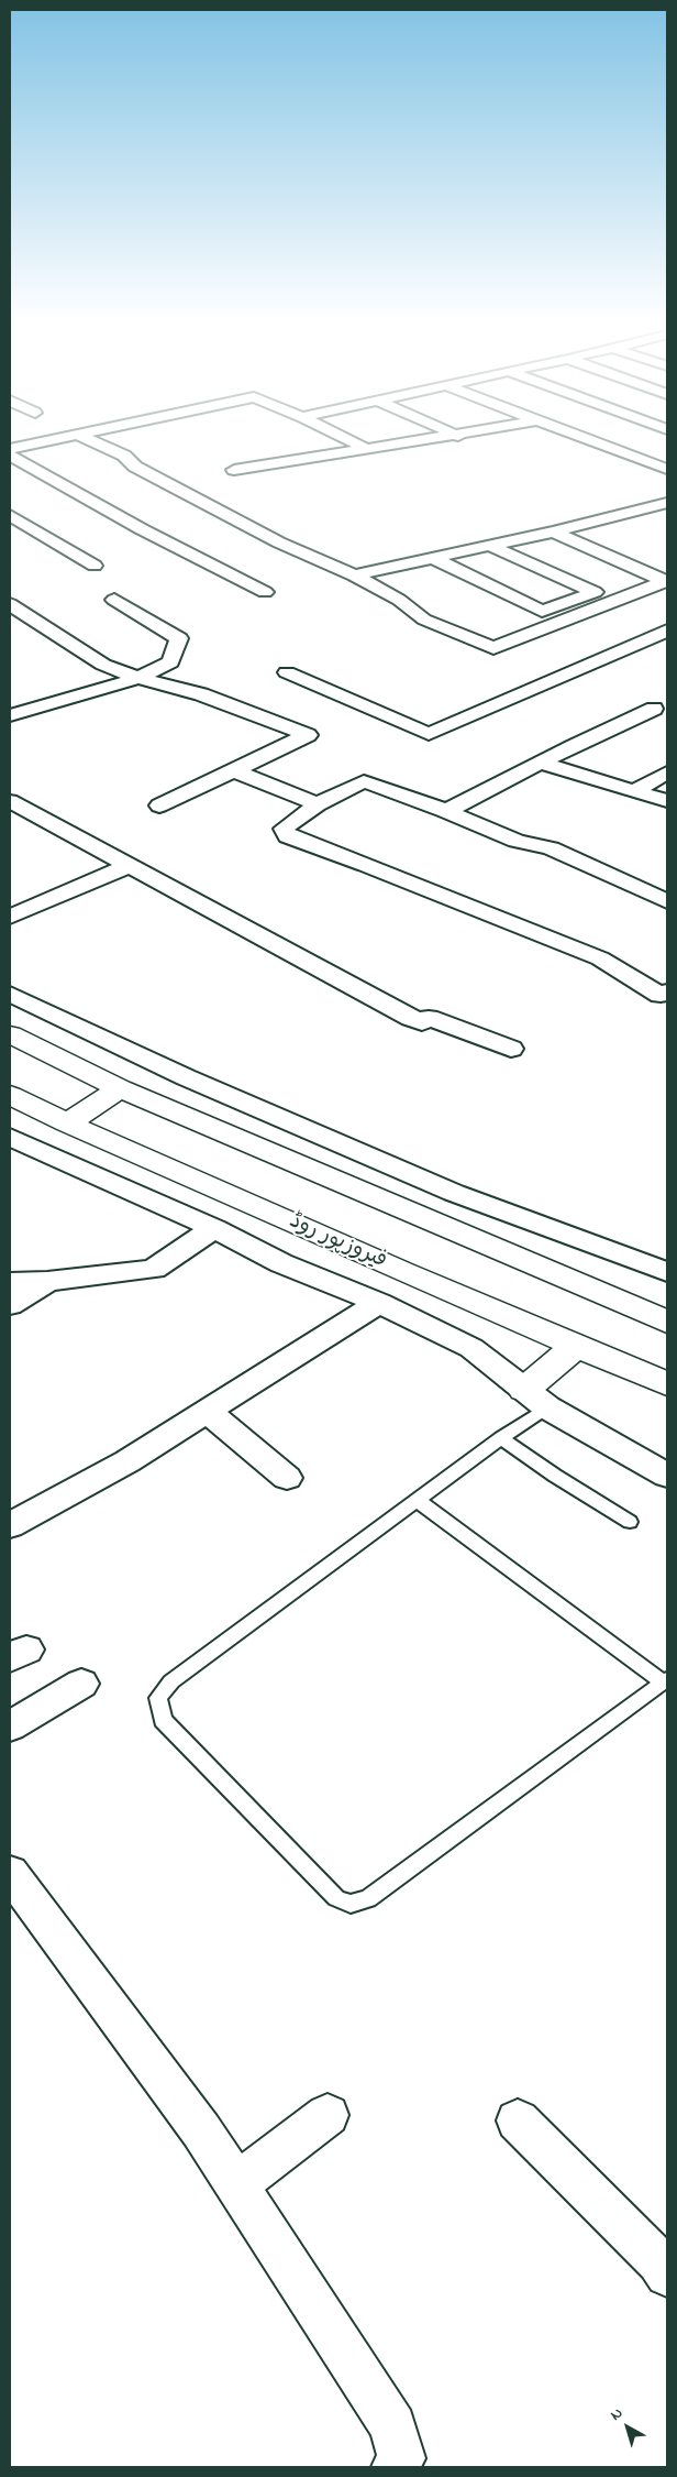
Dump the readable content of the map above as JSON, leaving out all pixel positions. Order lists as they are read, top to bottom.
{
  "streets": {
    "highway": ["فیروزپور روڈ"]
  },
  "north": "top left"
}
